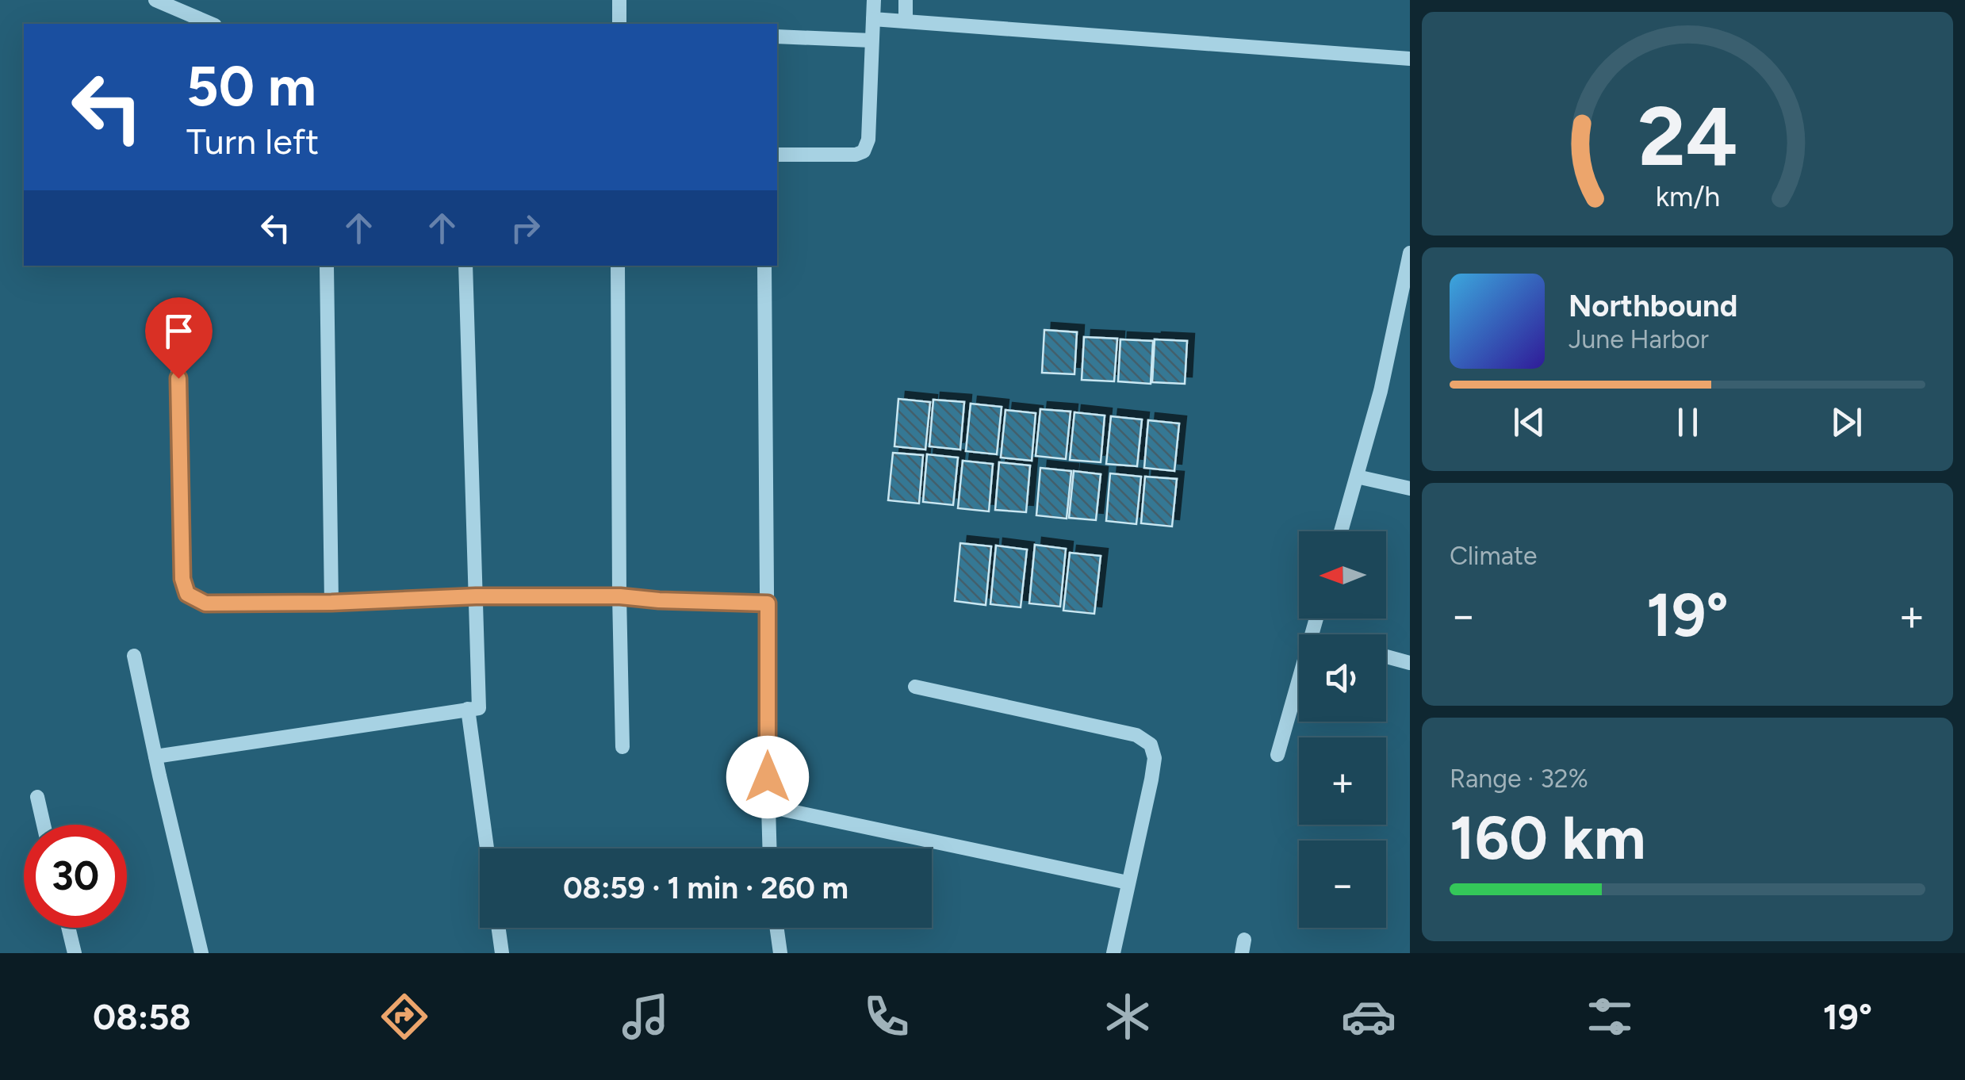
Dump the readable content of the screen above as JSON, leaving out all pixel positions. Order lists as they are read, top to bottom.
{
  "north": "left",
  "page": {
    "turn": ["50 m", "Turn left"],
    "song": ["Northbound", "June Harbor"],
    "tile": [
      "Climate",
      ["Range · 32%", "160 km"]
    ],
    "map_buttons": ["+", "−"],
    "heat": ["−", "19°", "+"],
    "limit": "30",
    "trip": "08:59 · 1 min · 260 m",
    "tabs": ["08:58", "19°"],
    "gauge": ["24", "km/h"]
  }
}
